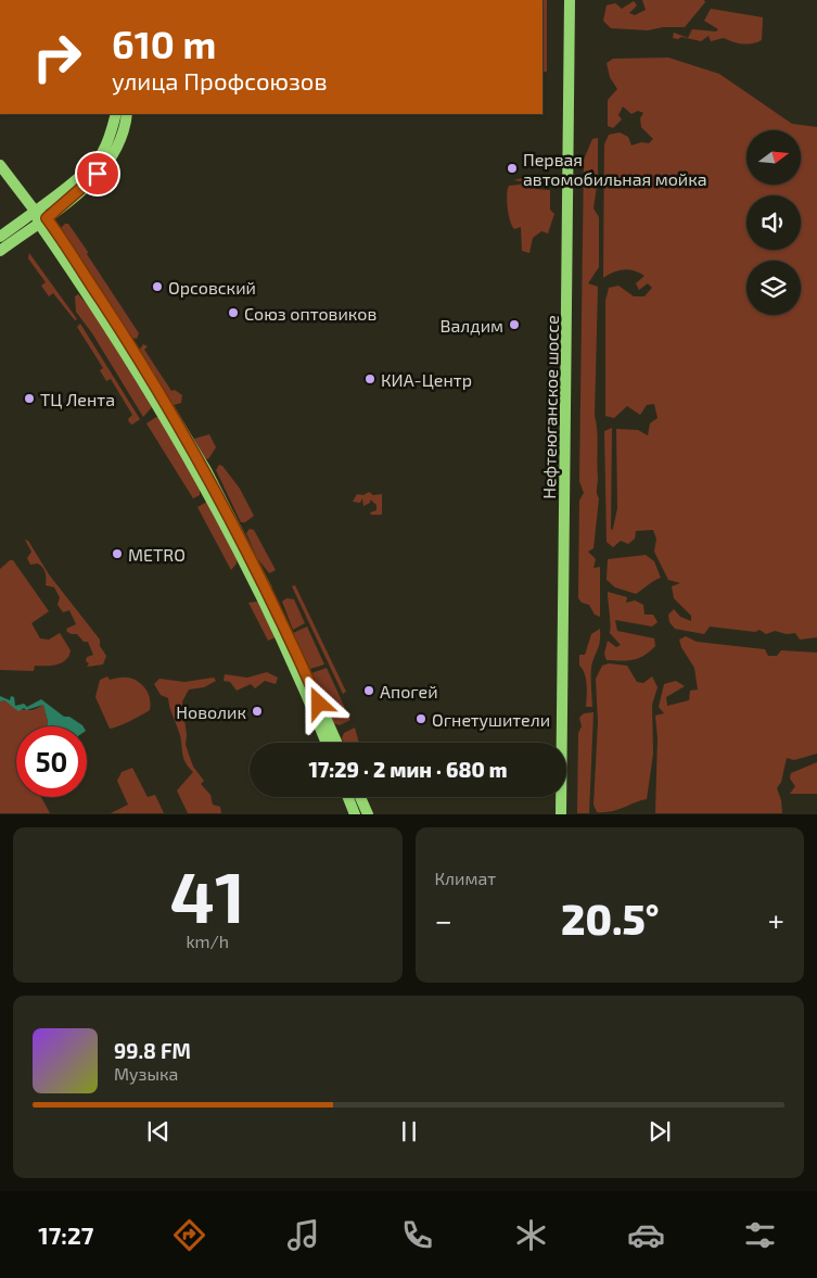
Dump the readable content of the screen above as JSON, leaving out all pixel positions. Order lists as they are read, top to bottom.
{
  "streets": {
    "main road": ["Нефтеюганское шоссе"]
  },
  "places": [
    "Первая автомобильная мойка",
    "Орсовский",
    "Союз оптовиков",
    "Валдим",
    "КИА-Центр",
    "ТЦ Лента",
    "METRO",
    "Апогей",
    "Новолик",
    "Огнетушители"
  ],
  "north": "right",
  "page": {
    "turn": ["610 m", "улица Профсоюзов"],
    "limit": "50",
    "trip": "17:29 · 2 мин · 680 m",
    "tile": [
      ["41", "km/h"],
      "Климат"
    ],
    "heat": ["−", "20.5°", "+"],
    "song": ["99.8 FM", "Музыка"],
    "tabs": "17:27"
  }
}
